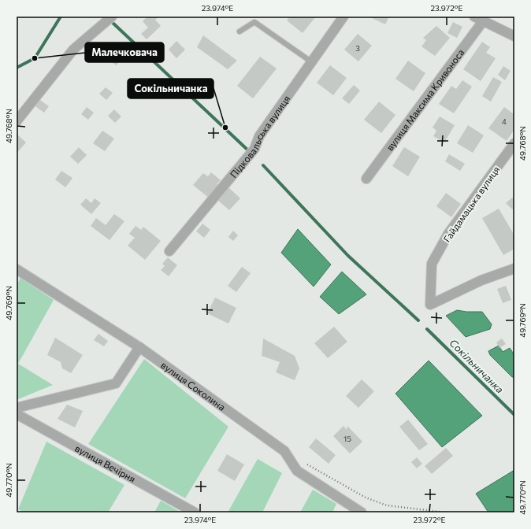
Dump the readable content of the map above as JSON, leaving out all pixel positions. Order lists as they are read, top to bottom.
{
  "streets": {
    "street": [
      "вулиця Максима Кривоноса",
      "Підковальська вулиця",
      "Гайдамацька вулиця",
      "вулиця Соколина",
      "вулиця Вечірня"
    ]
  },
  "water": ["Сокільничанка"],
  "places": ["Малечковача", "Сокільничанка"],
  "house_numbers": ["3", "4", "15"],
  "coordinates": [
    "23.974°E",
    "23.972°E",
    "49.768°N",
    "49.769°N",
    "49.770°N"
  ]
}
